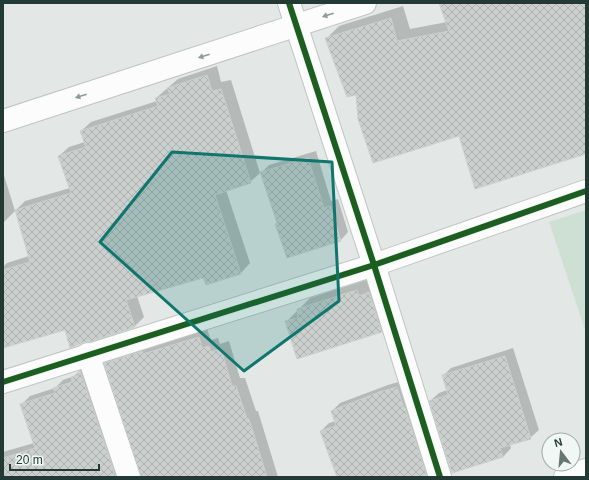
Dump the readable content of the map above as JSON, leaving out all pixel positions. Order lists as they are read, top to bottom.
{
  "scale_bar": "20 m",
  "north": "top"
}
